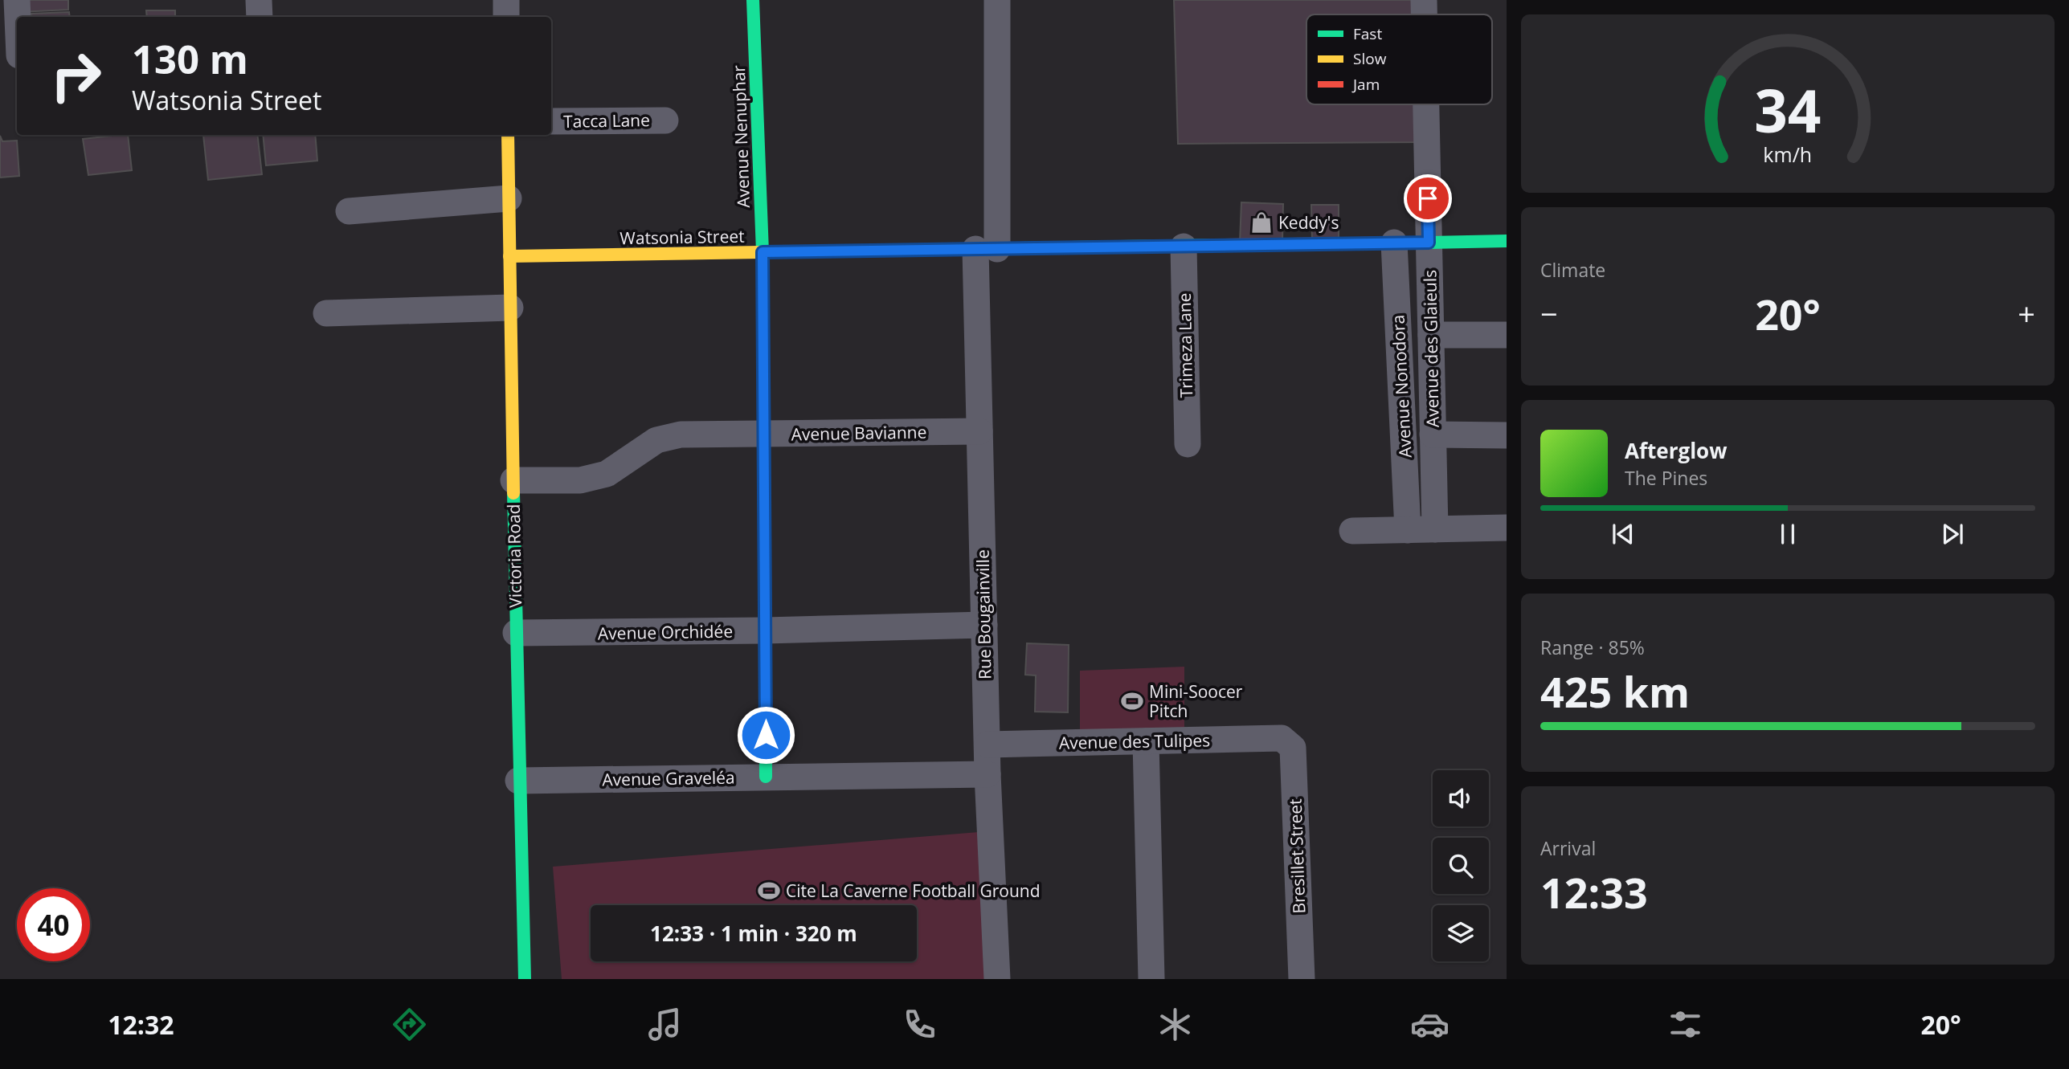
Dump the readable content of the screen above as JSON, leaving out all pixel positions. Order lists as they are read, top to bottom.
{
  "streets": {
    "street": [
      "Tacca Lane",
      "Avenue Nenuphar",
      "Watsonia Street",
      "Trimeza Lane",
      "Avenue des Glaieuls",
      "Avenue Nonodora",
      "Avenue Bavianne",
      "Victoria Road",
      "Rue Bougainville",
      "Avenue Orchidée",
      "Avenue des Tulipes",
      "Avenue Graveléa",
      "Bresillet Street"
    ]
  },
  "crossings": [
    ["Avenue Nenuphar", "Watsonia Street"],
    ["Avenue Nenuphar", "Avenue Bavianne"],
    ["Avenue Nenuphar", "Avenue Orchidée"],
    ["Avenue Nenuphar", "Avenue Graveléa"],
    ["Watsonia Street", "Trimeza Lane"],
    ["Watsonia Street", "Avenue des Glaieuls"],
    ["Watsonia Street", "Avenue Nonodora"],
    ["Watsonia Street", "Victoria Road"],
    ["Watsonia Street", "Rue Bougainville"],
    ["Avenue Bavianne", "Victoria Road"],
    ["Avenue Bavianne", "Rue Bougainville"],
    ["Victoria Road", "Avenue Orchidée"],
    ["Victoria Road", "Avenue Graveléa"],
    ["Rue Bougainville", "Avenue Orchidée"],
    ["Rue Bougainville", "Avenue des Tulipes"],
    ["Rue Bougainville", "Avenue Graveléa"],
    ["Avenue des Tulipes", "Bresillet Street"]
  ],
  "places": {
    "shop": ["Keddy's"],
    "sports": ["Mini-Soocer Pitch", "Cite La Caverne Football Ground"]
  },
  "legend": ["Fast", "Slow", "Jam"],
  "page": {
    "turn": ["130 m", "Watsonia Street"],
    "tile": [
      "Climate",
      ["Range · 85%", "425 km"],
      ["Arrival", "12:33"]
    ],
    "heat": ["−", "20°", "+"],
    "song": ["Afterglow", "The Pines"],
    "limit": "40",
    "trip": "12:33 · 1 min · 320 m",
    "tabs": ["12:32", "20°"],
    "gauge": ["34", "km/h"]
  }
}
